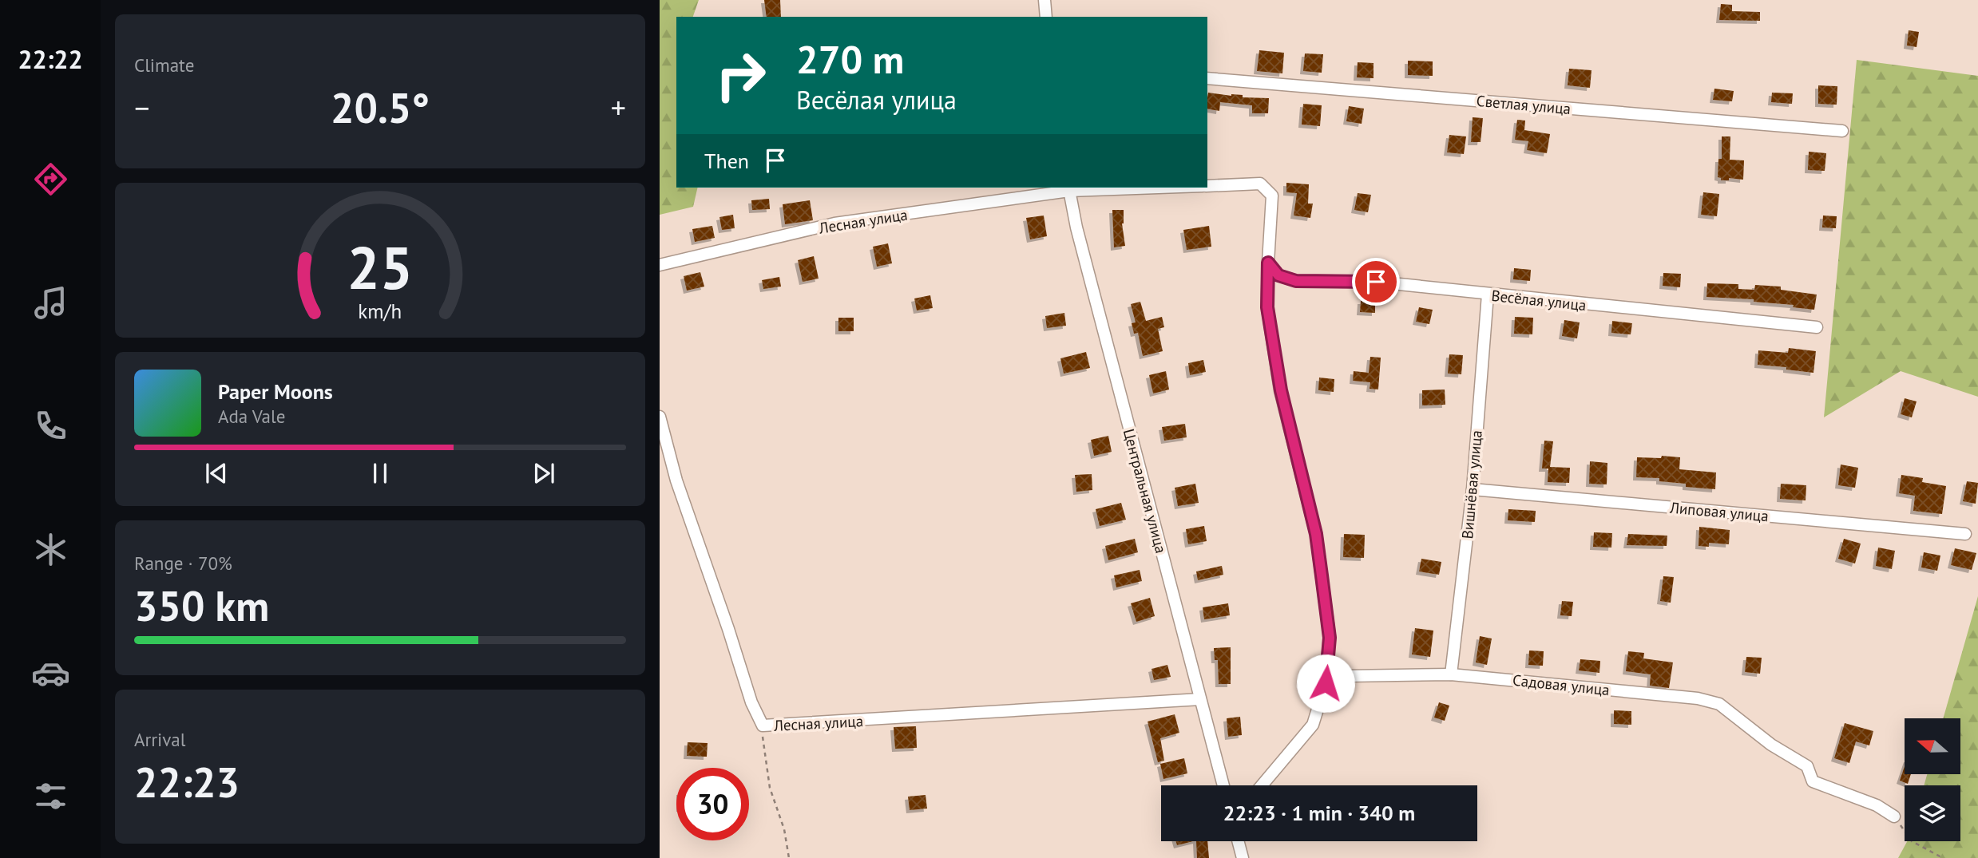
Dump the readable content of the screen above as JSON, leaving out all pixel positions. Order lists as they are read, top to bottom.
{
  "streets": {
    "street": [
      "Светлая улица",
      "Лесная улица",
      "Весёлая улица",
      "Вишнёвая улица",
      "Центральная улица",
      "Липовая улица",
      "Садовая улица"
    ]
  },
  "crossings": [
    ["Лесная улица", "Весёлая улица"],
    ["Лесная улица", "Центральная улица"],
    ["Весёлая улица", "Вишнёвая улица"],
    ["Вишнёвая улица", "Липовая улица"],
    ["Вишнёвая улица", "Садовая улица"]
  ],
  "north": "left",
  "page": {
    "tabs": "22:22",
    "tile": [
      "Climate",
      ["Range · 70%", "350 km"],
      ["Arrival", "22:23"]
    ],
    "turn": ["270 m", "Весёлая улица"],
    "heat": ["−", "20.5°", "+"],
    "then": "Then",
    "song": ["Paper Moons", "Ada Vale"],
    "limit": "30",
    "trip": "22:23 · 1 min · 340 m",
    "gauge": ["25", "km/h"]
  }
}
